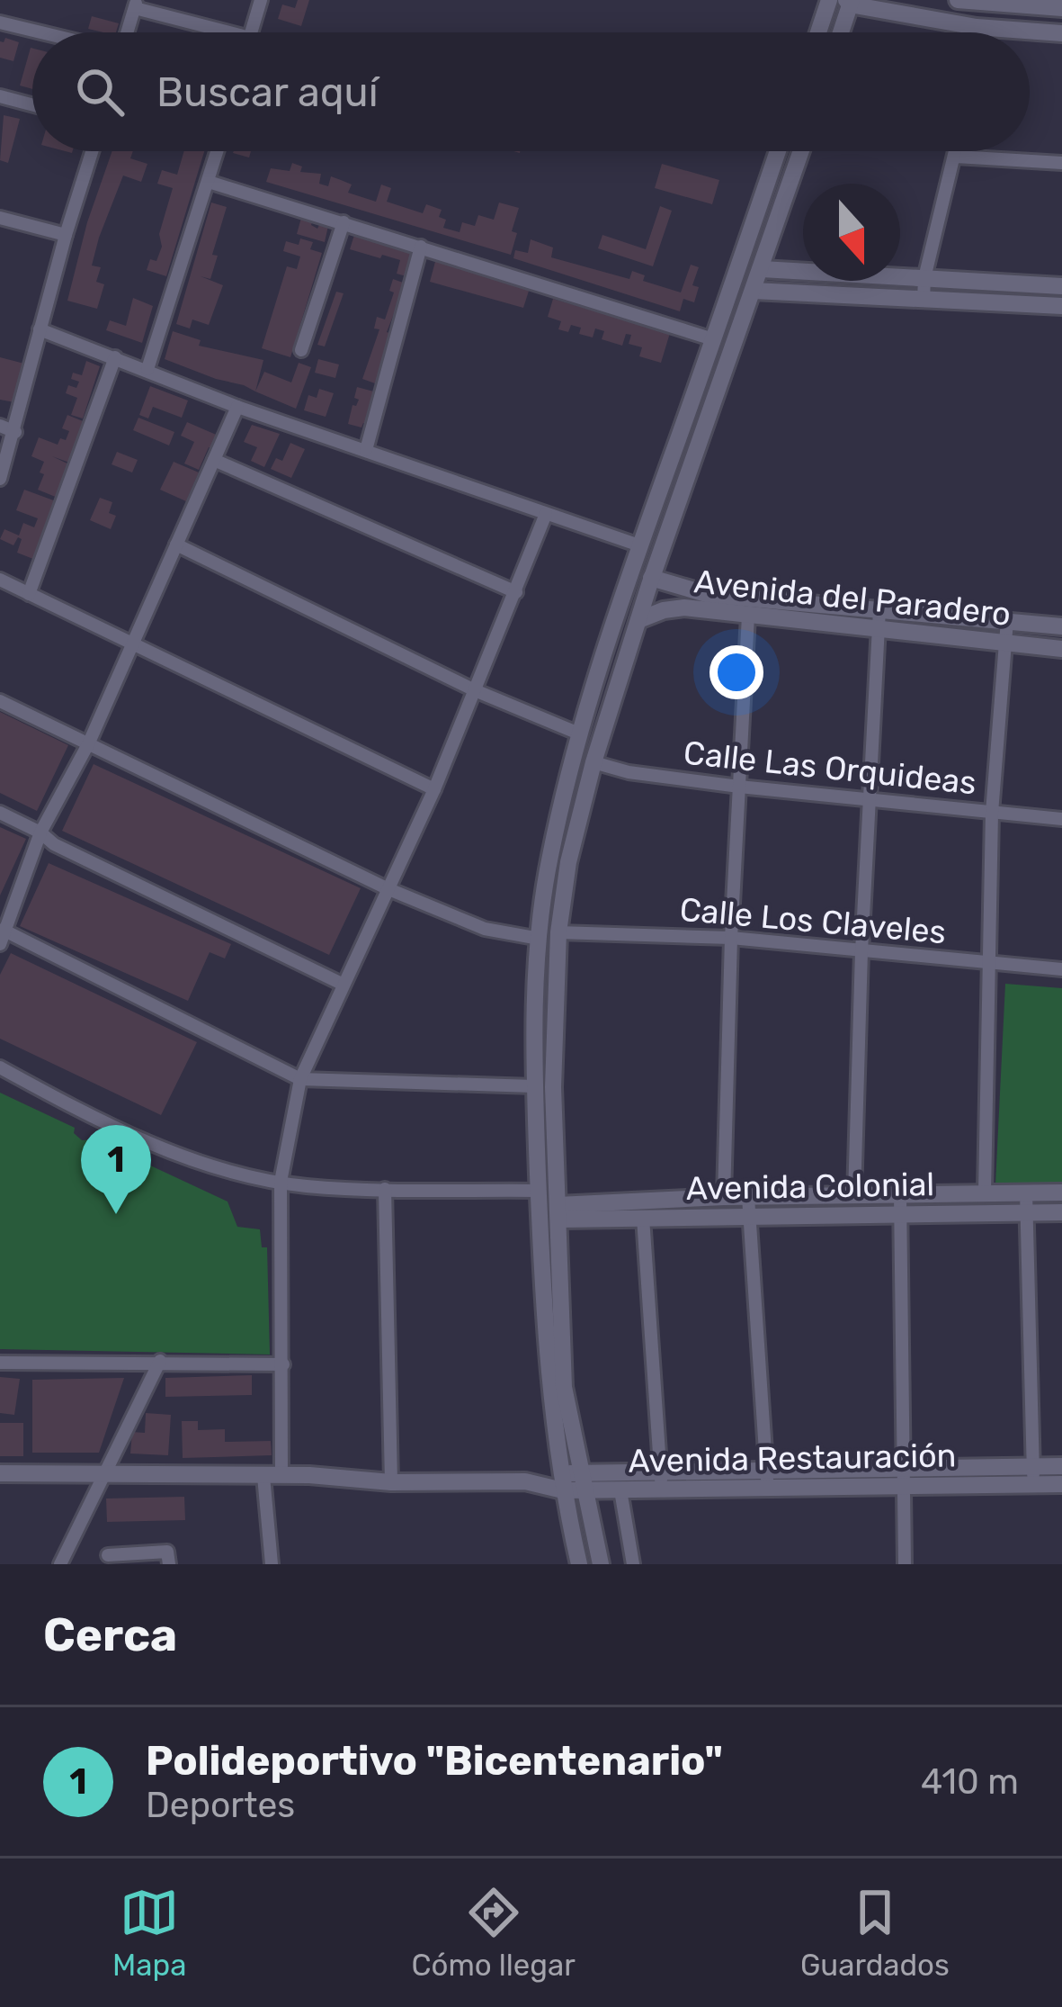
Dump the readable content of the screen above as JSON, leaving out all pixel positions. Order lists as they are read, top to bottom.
{
  "streets": {
    "street": [
      "Avenida del Paradero",
      "Calle Las Orquideas",
      "Calle Los Claveles",
      "Avenida Colonial",
      "Avenida Restauración"
    ]
  },
  "north": "bottom",
  "page": {
    "search": "Buscar aquí",
    "pins": "1",
    "heading": "Cerca",
    "list": [
      {
        "mark": "1",
        "name": "Polideportivo \"Bicentenario\"",
        "note": "Deportes",
        "value": "410 m"
      }
    ],
    "nav": ["Mapa", "Cómo llegar", "Guardados"]
  }
}
